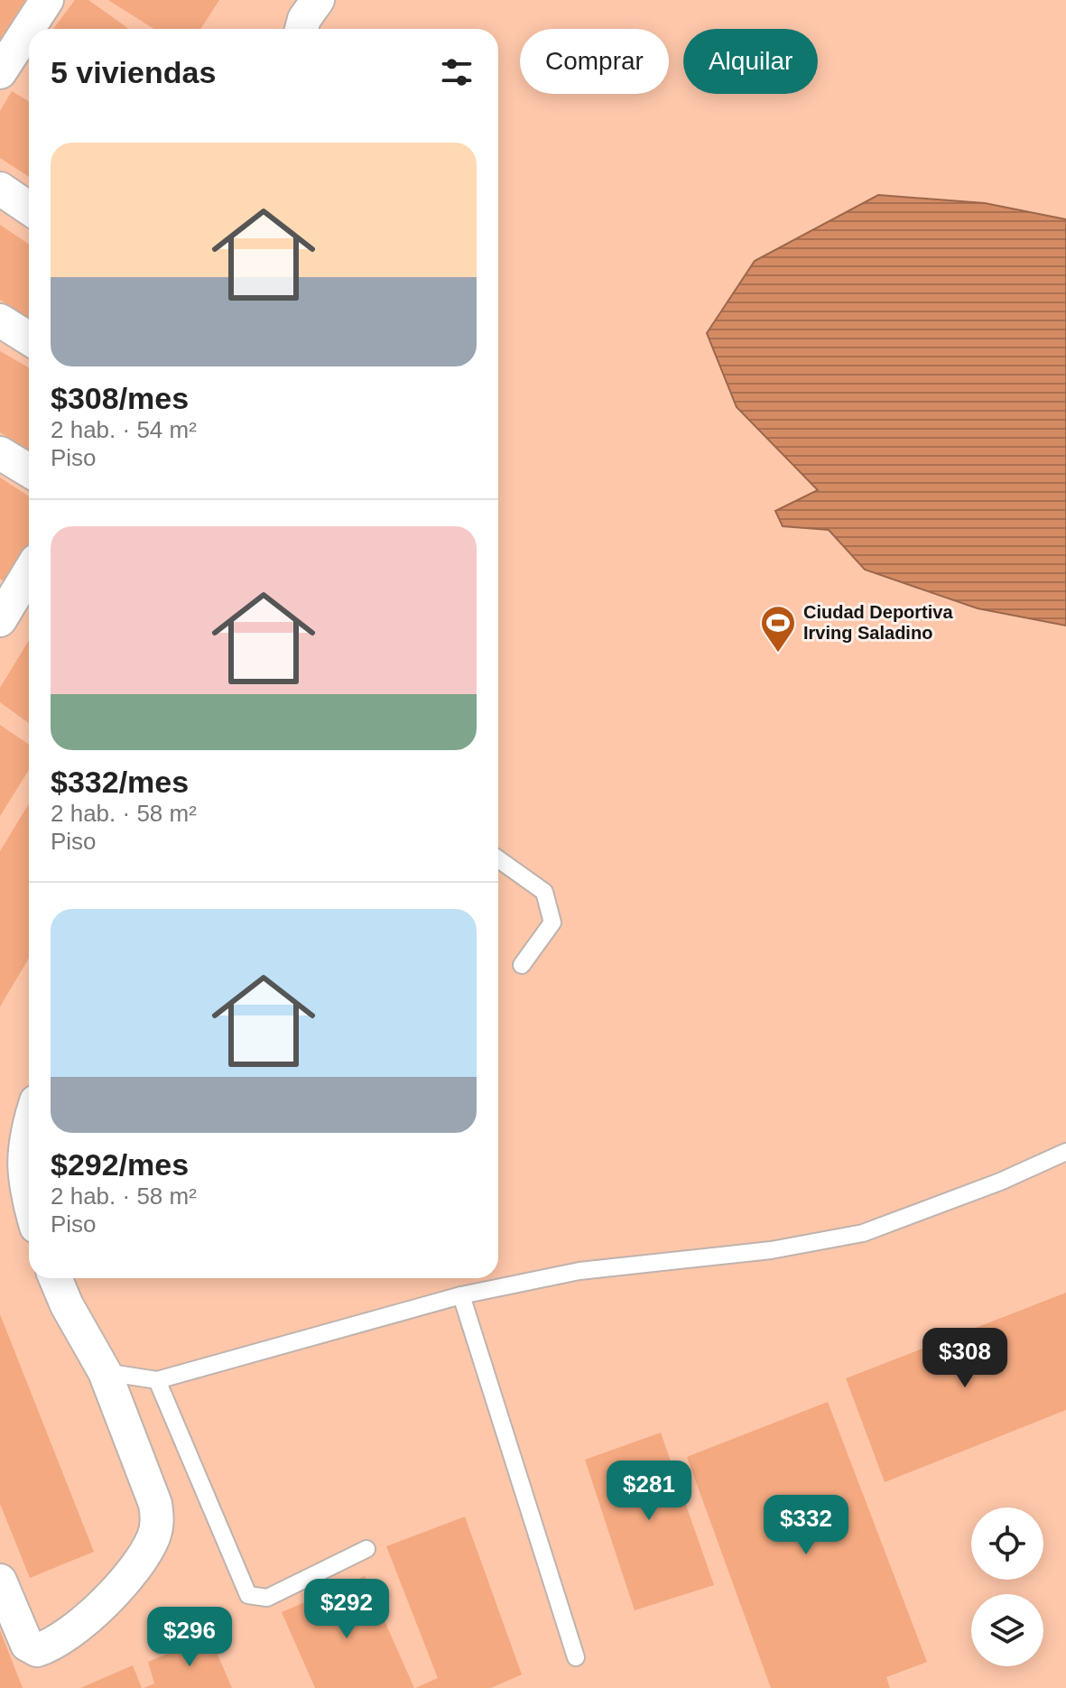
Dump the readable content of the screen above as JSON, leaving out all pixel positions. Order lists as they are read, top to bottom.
{
  "places": {
    "sports": ["Ciudad Deportiva Irving Saladino"]
  },
  "page": {
    "chip": ["Comprar", "Alquilar"],
    "heading": "5 viviendas",
    "list": [
      {
        "name": "$308/mes",
        "note": "2 hab. · 54 m² · Piso"
      },
      {
        "name": "$332/mes",
        "note": "2 hab. · 58 m² · Piso"
      },
      {
        "name": "$292/mes",
        "note": "2 hab. · 58 m² · Piso"
      }
    ],
    "price": [
      "$308",
      "$281",
      "$332",
      "$292",
      "$296"
    ]
  }
}
